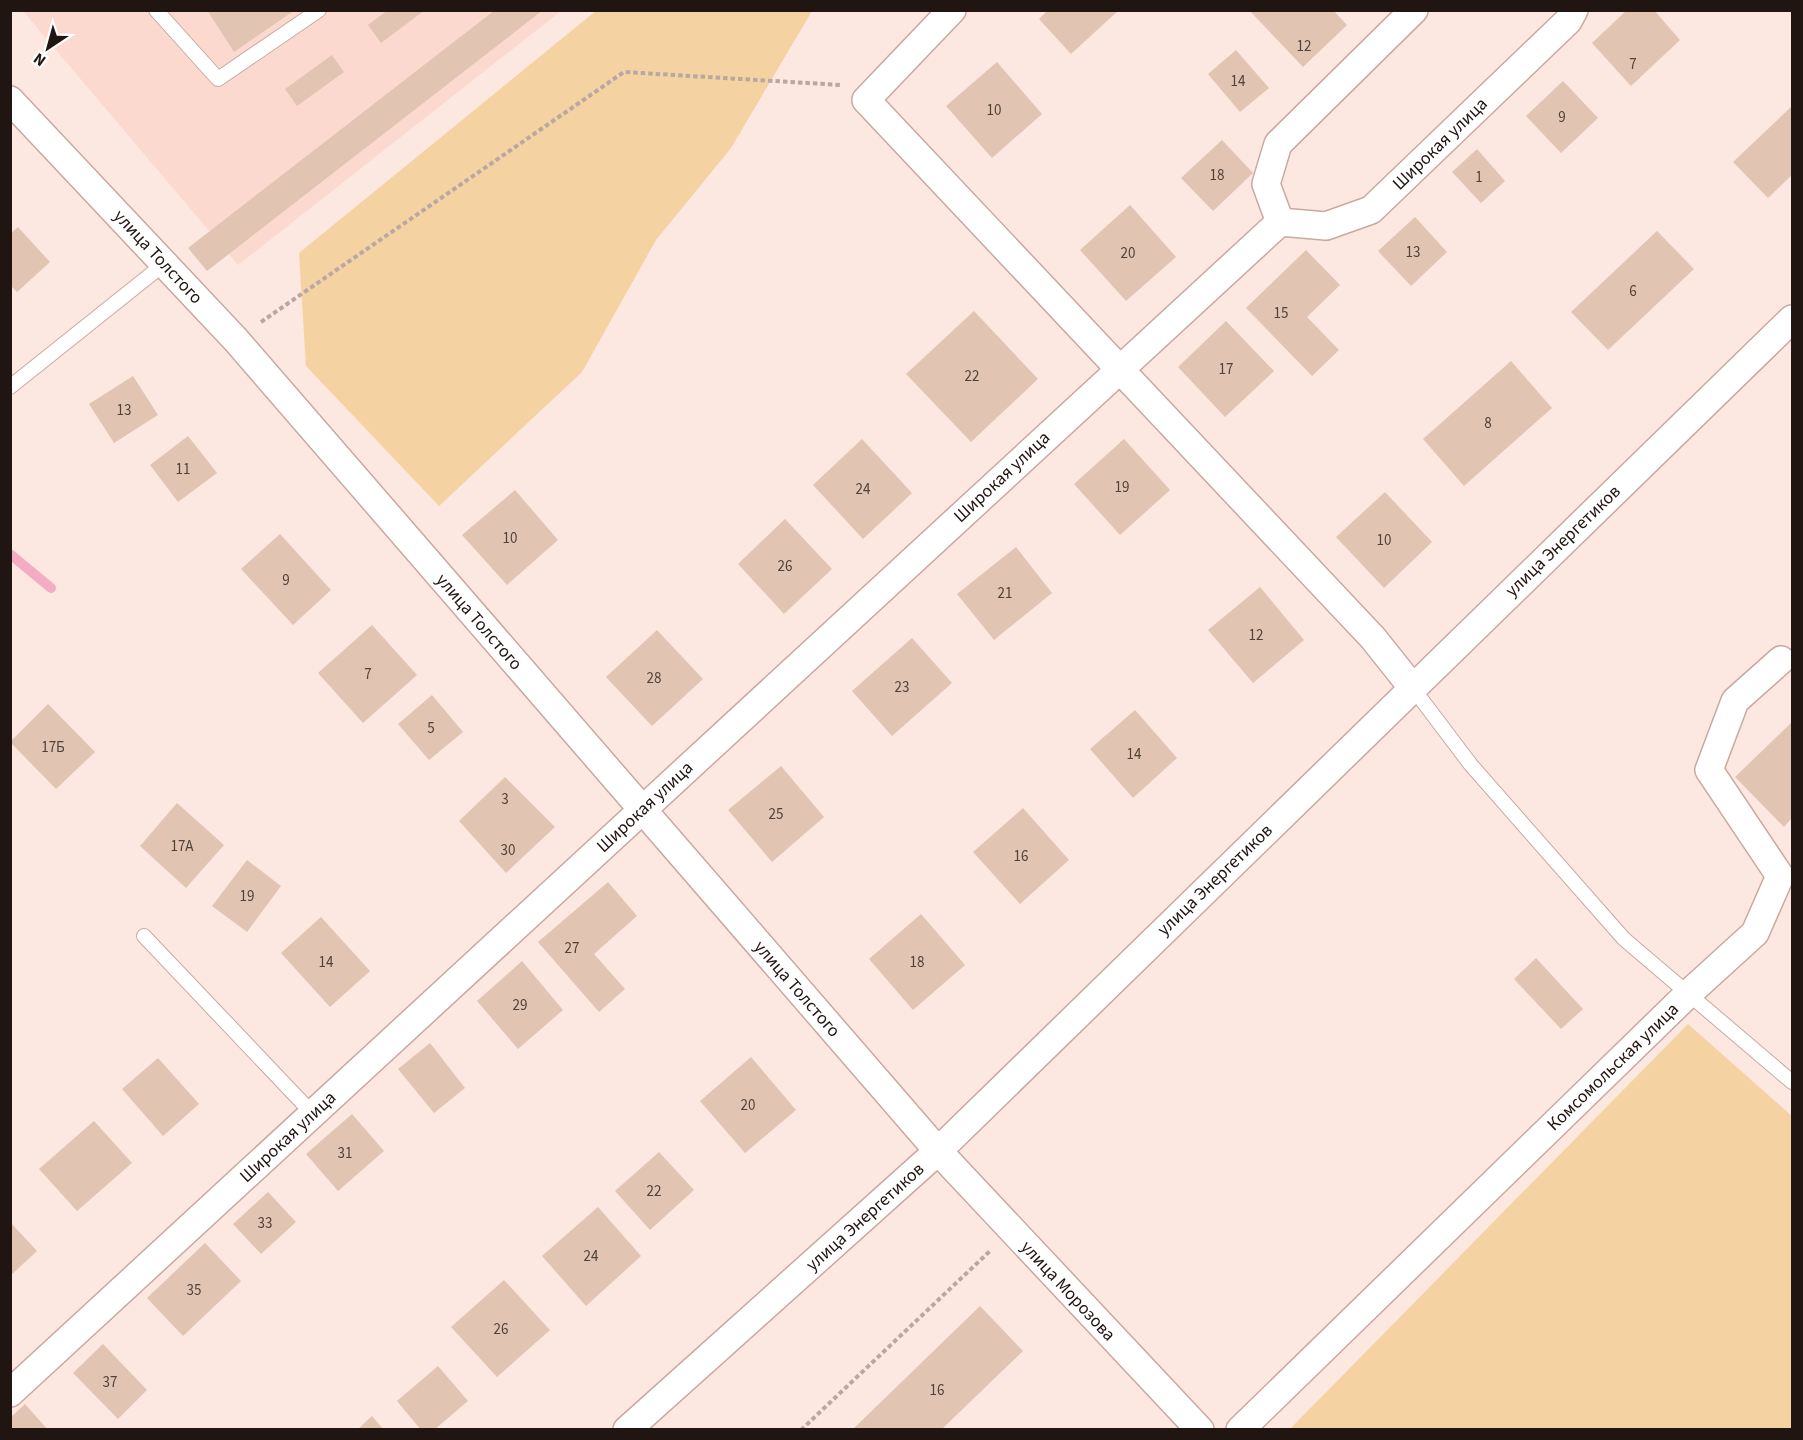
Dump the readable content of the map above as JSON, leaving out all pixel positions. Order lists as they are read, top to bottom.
{
  "streets": {
    "street": [
      "Широкая улица",
      "улица Толстого",
      "улица Энергетиков",
      "Комсомольская улица",
      "улица Морозова"
    ]
  },
  "crossings": [
    ["Широкая улица", "улица Толстого"],
    ["улица Толстого", "улица Энергетиков"],
    ["улица Толстого", "улица Морозова"],
    ["улица Энергетиков", "улица Морозова"]
  ],
  "house_numbers": [
    "12",
    "7",
    "14",
    "10",
    "9",
    "18",
    "1",
    "13",
    "20",
    "6",
    "15",
    "17",
    "22",
    "13",
    "8",
    "11",
    "19",
    "24",
    "10",
    "10",
    "26",
    "9",
    "21",
    "12",
    "7",
    "28",
    "23",
    "5",
    "17Б",
    "14",
    "3",
    "25",
    "17А",
    "30",
    "16",
    "19",
    "27",
    "14",
    "18",
    "29",
    "20",
    "31",
    "22",
    "33",
    "24",
    "35",
    "26",
    "37",
    "16"
  ],
  "north": "bottom left"
}
